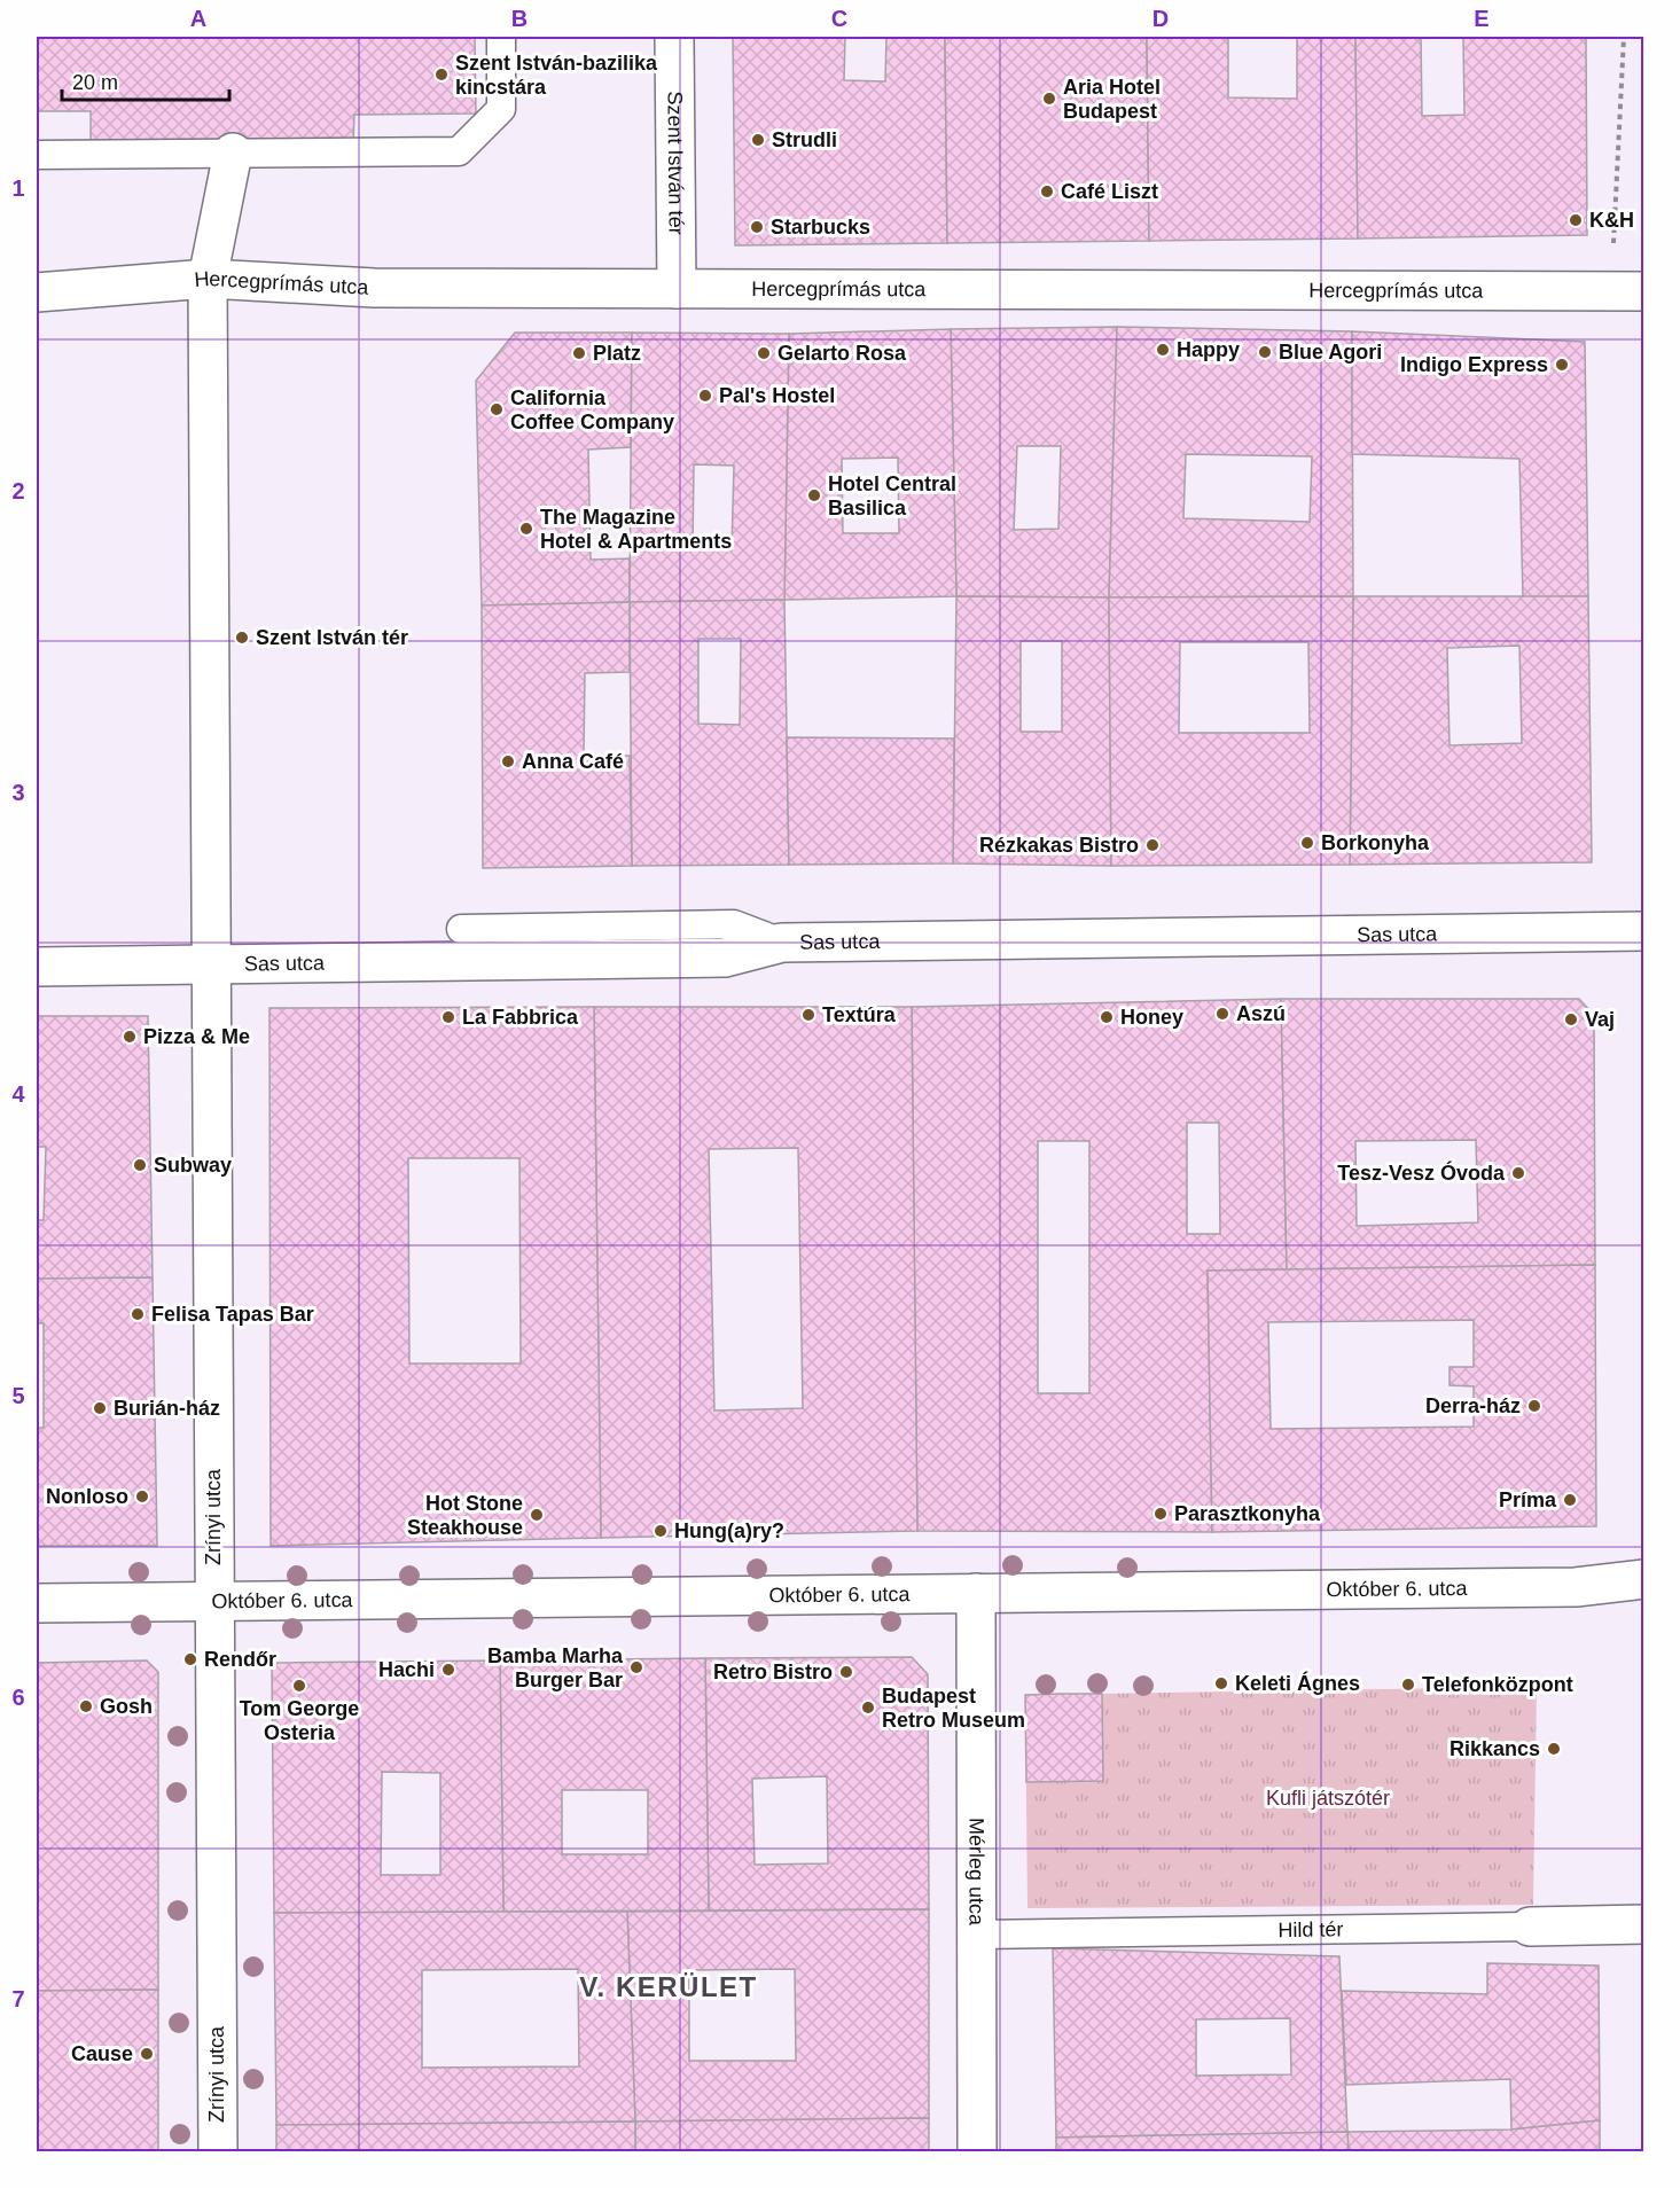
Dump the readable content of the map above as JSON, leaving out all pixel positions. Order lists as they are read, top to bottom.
{
  "streets": {
    "street": [
      "Szent István tér",
      "Hercegprímás utca",
      "Sas utca",
      "Zrínyi utca",
      "Október 6. utca",
      "Mérleg utca",
      "Hild tér"
    ]
  },
  "crossings": [
    ["Szent István tér", "Hercegprímás utca"],
    ["Sas utca", "Zrínyi utca"],
    ["Zrínyi utca", "Október 6. utca"],
    ["Október 6. utca", "Mérleg utca"],
    ["Mérleg utca", "Hild tér"]
  ],
  "districts": ["V. KERÜLET"],
  "parks": ["Kufli játszótér"],
  "places": [
    "Szent István-bazilika kincstára",
    "Aria Hotel Budapest",
    "Strudli",
    "Café Liszt",
    "K&H",
    "Starbucks",
    "Happy",
    "Blue Agori",
    "Platz",
    "Gelarto Rosa",
    "Indigo Express",
    "Pal's Hostel",
    "California Coffee Company",
    "Hotel Central Basilica",
    "The Magazine Hotel & Apartments",
    "Szent István tér",
    "Anna Café",
    "Borkonyha",
    "Rézkakas Bistro",
    "Aszú",
    "Textúra",
    "La Fabbrica",
    "Honey",
    "Vaj",
    "Pizza & Me",
    "Subway",
    "Tesz-Vesz Óvoda",
    "Felisa Tapas Bar",
    "Derra-ház",
    "Burián-ház",
    "Nonloso",
    "Príma",
    "Parasztkonyha",
    "Hot Stone Steakhouse",
    "Hung(a)ry?",
    "Rendőr",
    "Bamba Marha Burger Bar",
    "Hachi",
    "Retro Bistro",
    "Keleti Ágnes",
    "Telefonközpont",
    "Tom George Osteria",
    "Gosh",
    "Budapest Retro Museum",
    "Rikkancs",
    "Cause"
  ],
  "scale_bar": "20 m",
  "grid": {
    "columns": [
      "A",
      "B",
      "C",
      "D",
      "E"
    ],
    "rows": [
      "1",
      "2",
      "3",
      "4",
      "5",
      "6",
      "7"
    ]
  }
}
